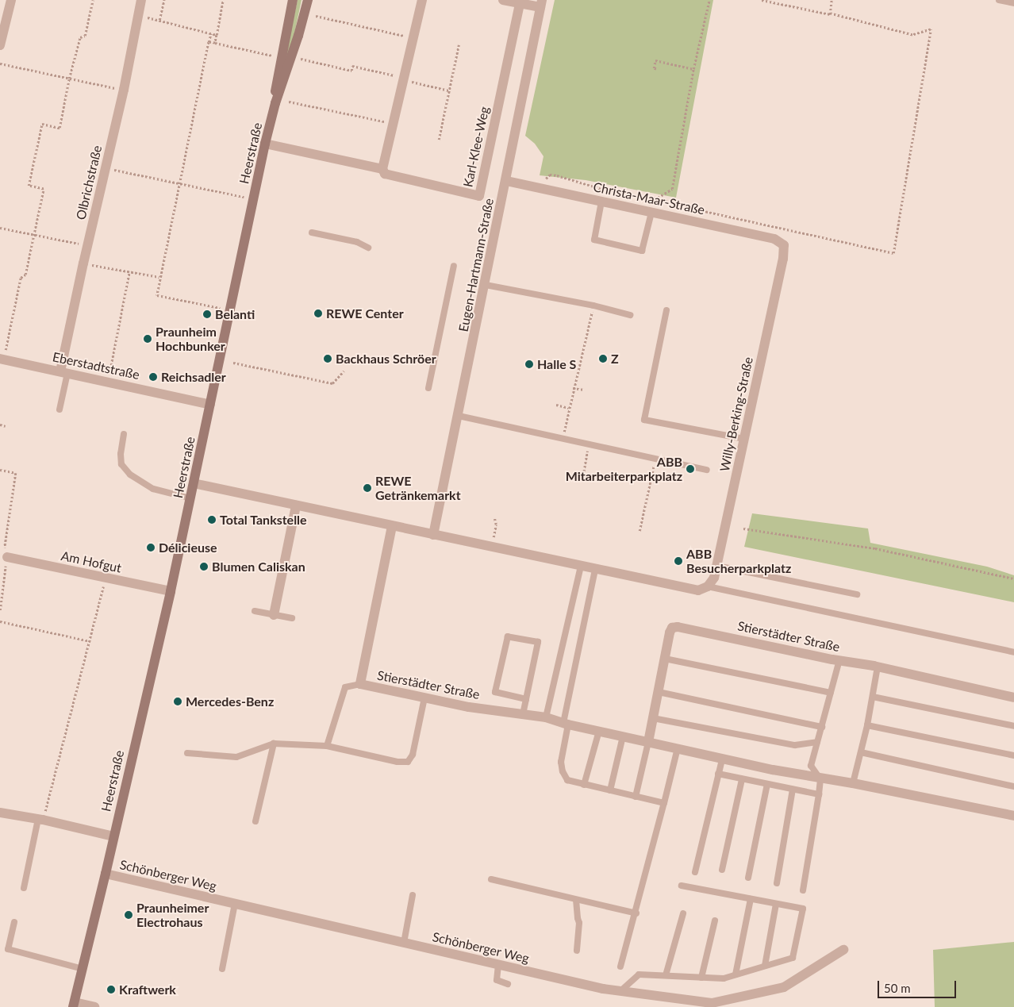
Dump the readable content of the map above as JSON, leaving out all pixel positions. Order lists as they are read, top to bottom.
{
  "streets": {
    "main road": ["Heerstraße"],
    "street": [
      "Karl-Klee-Weg",
      "Olbrichstraße",
      "Christa-Maar-Straße",
      "Eugen-Hartmann-Straße",
      "Eberstadtstraße",
      "Willy-Berking-Straße",
      "Am Hofgut",
      "Stierstädter Straße",
      "Schönberger Weg"
    ]
  },
  "crossings": [
    ["Karl-Klee-Weg", "Heerstraße"],
    ["Heerstraße", "Eberstadtstraße"],
    ["Heerstraße", "Am Hofgut"],
    ["Heerstraße", "Schönberger Weg"],
    ["Olbrichstraße", "Eberstadtstraße"],
    ["Christa-Maar-Straße", "Eugen-Hartmann-Straße"],
    ["Christa-Maar-Straße", "Willy-Berking-Straße"]
  ],
  "places": [
    "REWE Center",
    "Belanti",
    "Praunheim Hochbunker",
    "Backhaus Schröer",
    "Z",
    "Halle S",
    "Reichsadler",
    "ABB Mitarbeiterparkplatz",
    "REWE Getränkemarkt",
    "Total Tankstelle",
    "Délicieuse",
    "ABB Besucherparkplatz",
    "Blumen Caliskan",
    "Mercedes-Benz",
    "Praunheimer Electrohaus",
    "Kraftwerk"
  ],
  "scale_bar": "50 m"
}
